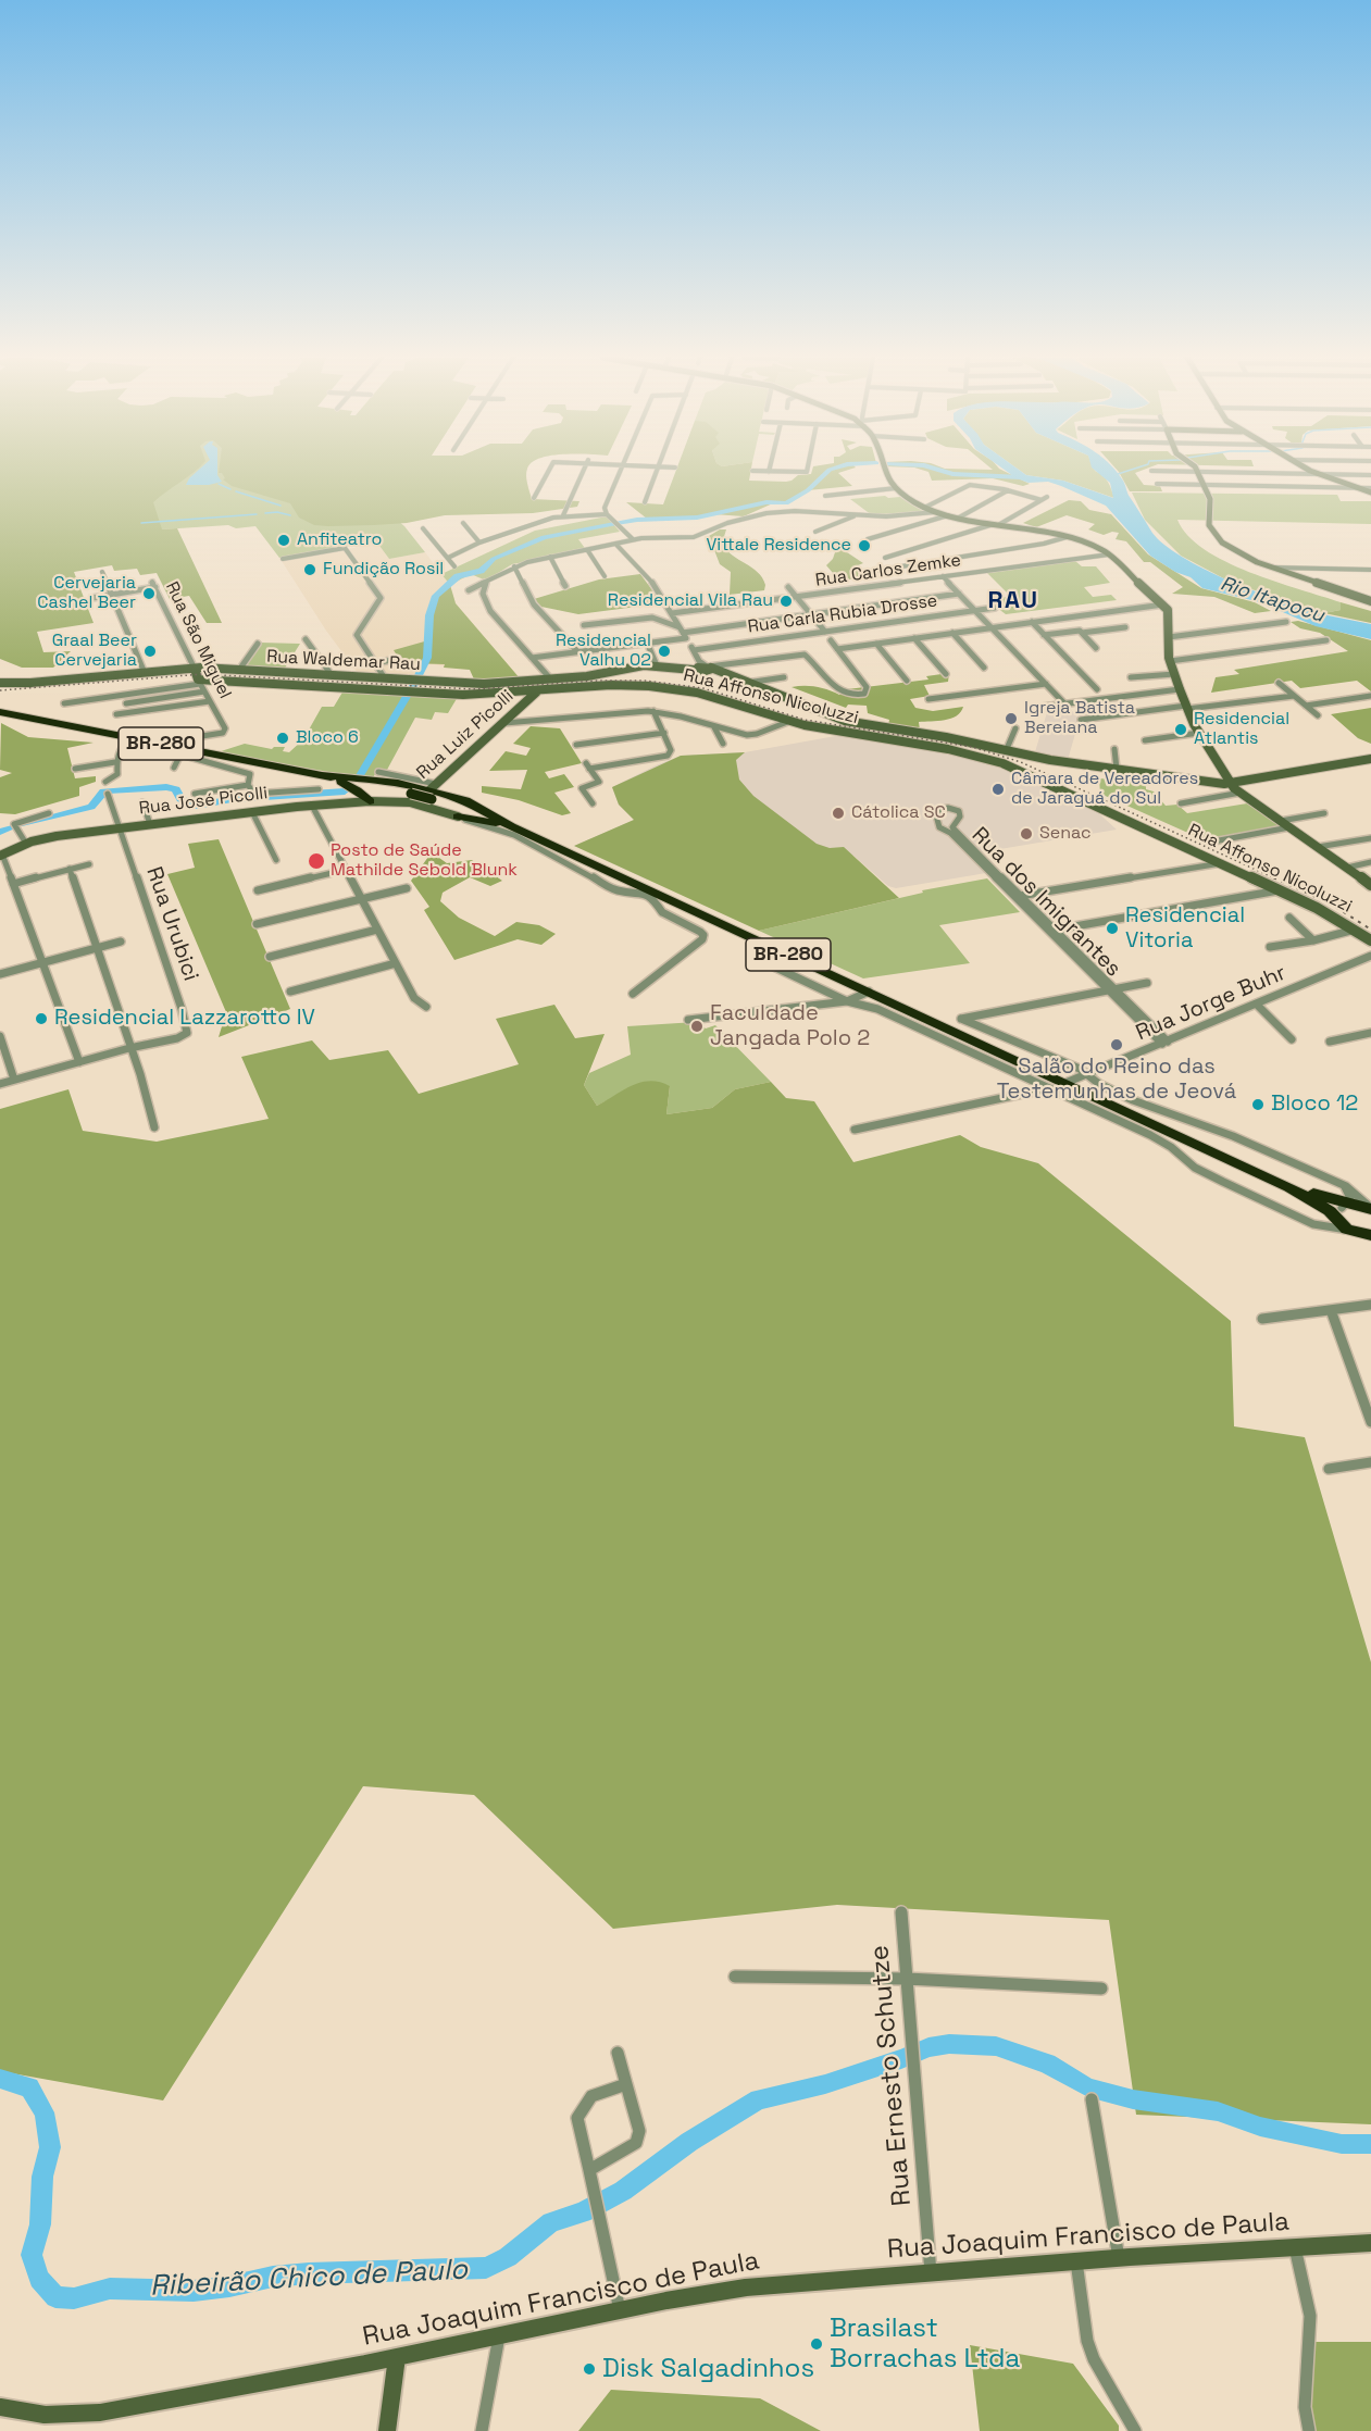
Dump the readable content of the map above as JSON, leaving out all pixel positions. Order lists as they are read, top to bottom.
{
  "streets": {
    "highway": ["BR-280"],
    "street": [
      "Rua Carlos Zemke",
      "Rua Carla Rubia Drosse",
      "Rua São Miguel",
      "Rua Waldemar Rau",
      "Rua Affonso Nicoluzzi",
      "Rua Luiz Picolli",
      "Rua José Picolli",
      "Rua dos Imigrantes",
      "Rua Urubici",
      "Rua Jorge Buhr",
      "Rua Ernesto Schutze",
      "Rua Joaquim Francisco de Paula"
    ]
  },
  "crossings": [
    ["Rua São Miguel", "Rua Waldemar Rau"],
    ["Rua São Miguel", "Rua Affonso Nicoluzzi"],
    ["Rua São Miguel", "BR-280"],
    ["Rua Affonso Nicoluzzi", "Rua Luiz Picolli"],
    ["Rua Luiz Picolli", "BR-280"],
    ["BR-280", "Rua José Picolli"],
    ["BR-280", "Rua Jorge Buhr"],
    ["Rua José Picolli", "Rua Urubici"],
    ["Rua dos Imigrantes", "Rua Jorge Buhr"],
    ["Rua Ernesto Schutze", "Rua Joaquim Francisco de Paula"]
  ],
  "districts": ["RAU"],
  "water": ["Rio Itapocu", "Ribeirão Chico de Paulo"],
  "places": [
    "Anfiteatro",
    "Vittale Residence",
    "Fundição Rosil",
    "Cervejaria Cashel Beer",
    "Residencial Vila Rau",
    "Graal Beer Cervejaria",
    "Residencial Valhu 02",
    "Igreja Batista Bereiana",
    "Residencial Atlantis",
    "Bloco 6",
    "Câmara de Vereadores de Jaraguá do Sul",
    "Cátolica SC",
    "Senac",
    "Posto de Saúde Mathilde Sebold Blunk",
    "Residencial Vitoria",
    "Residencial Lazzarotto IV",
    "Faculdade Jangada Polo 2",
    "Salão do Reino das Testemunhas de Jeová",
    "Bloco 12",
    "Brasilast Borrachas Ltda",
    "Disk Salgadinhos"
  ]
}
